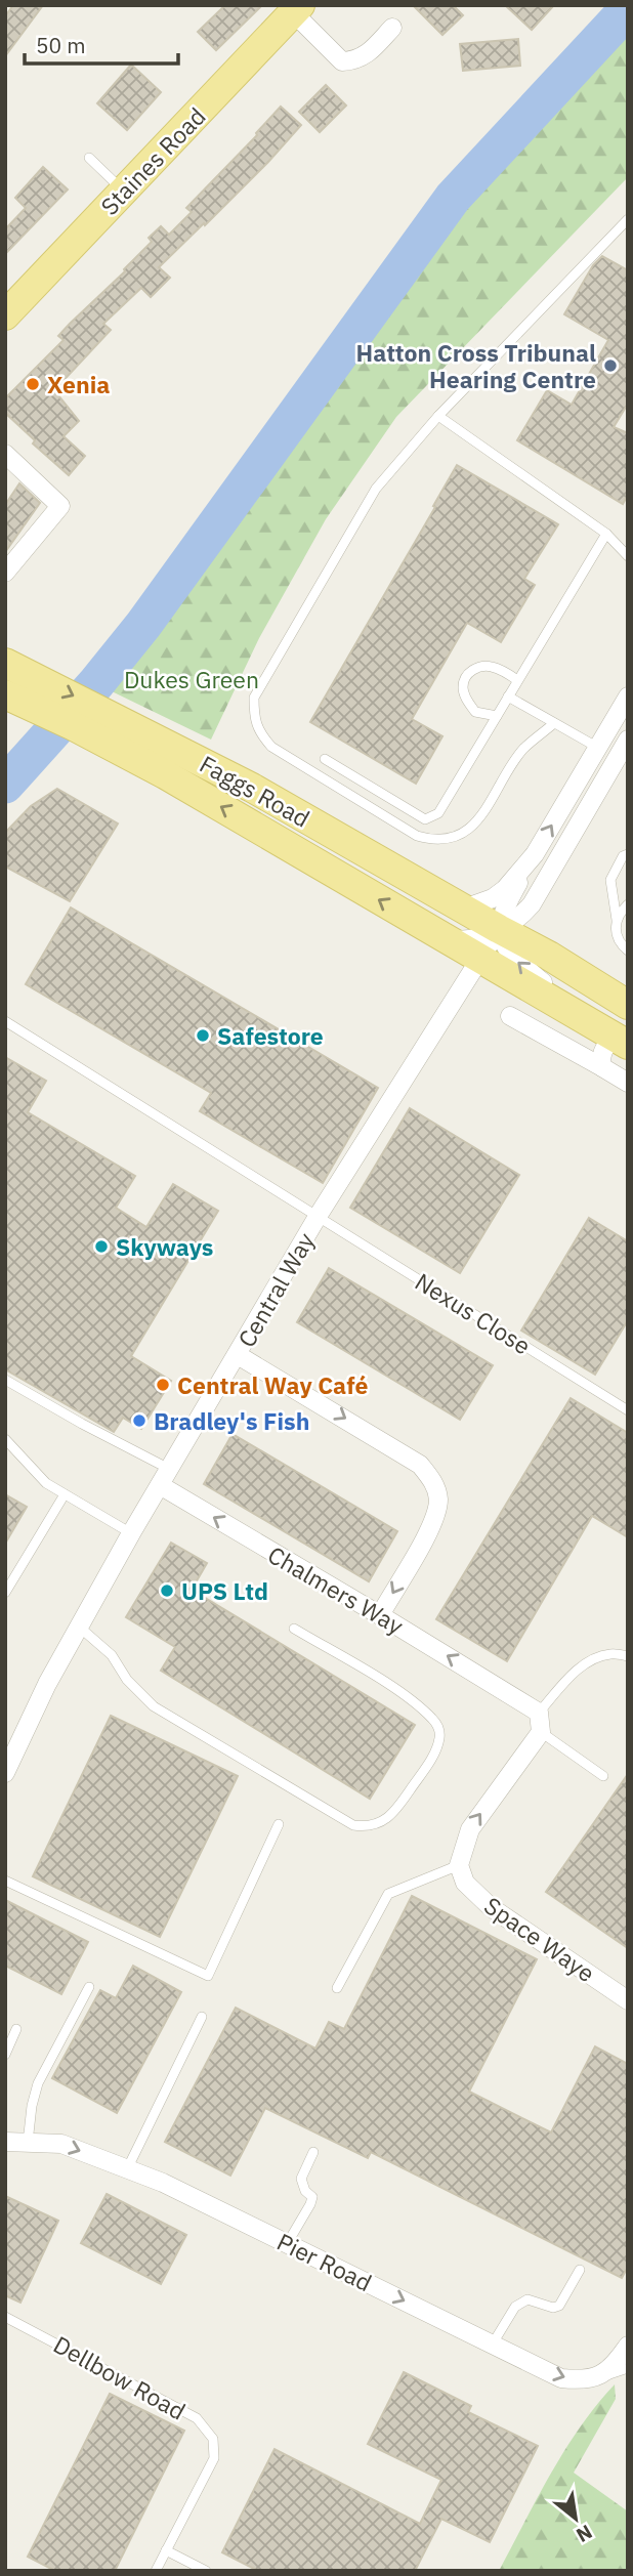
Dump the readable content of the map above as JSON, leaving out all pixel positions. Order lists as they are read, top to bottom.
{
  "streets": {
    "main road": ["Staines Road", "Faggs Road"],
    "street": [
      "Central Way",
      "Chalmers Way",
      "Space Waye",
      "Pier Road"
    ],
    "lane": ["Nexus Close", "Dellbow Road"]
  },
  "crossings": [
    ["Faggs Road", "Central Way"],
    ["Central Way", "Nexus Close"],
    ["Central Way", "Chalmers Way"]
  ],
  "one_way": ["Chalmers Way", "Pier Road"],
  "parks": ["Dukes Green"],
  "places": [
    "Hatton Cross Tribunal Hearing Centre",
    "Xenia",
    "Safestore",
    "Skyways",
    "Central Way Café",
    "Bradley's Fish",
    "UPS Ltd"
  ],
  "scale_bar": "50 m",
  "north": "bottom right"
}
